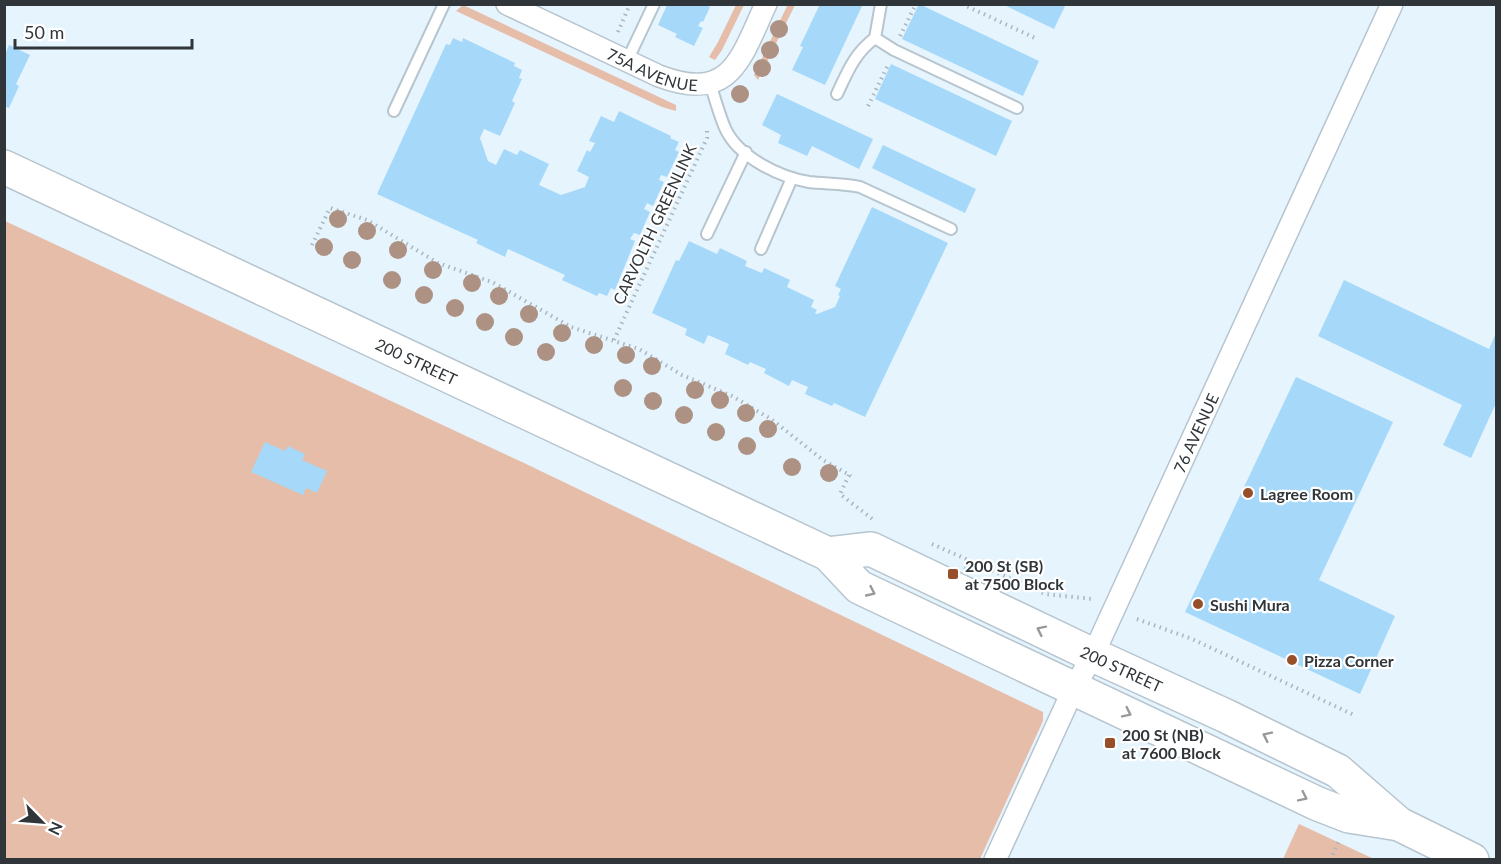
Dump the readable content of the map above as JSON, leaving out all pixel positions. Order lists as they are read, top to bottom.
{
  "streets": {
    "main road": ["200 STREET"],
    "street": ["75A AVENUE", "76 AVENUE"],
    "path": ["CARVOLTH GREENLINK"]
  },
  "crossings": [
    ["200 STREET", "76 AVENUE"]
  ],
  "places": {
    "other": ["Lagree Room", "Sushi Mura", "Pizza Corner"],
    "transit": ["200 St (SB) at 7500 Block", "200 St (NB) at 7600 Block"]
  },
  "scale_bar": "50 m",
  "north": "bottom right"
}
